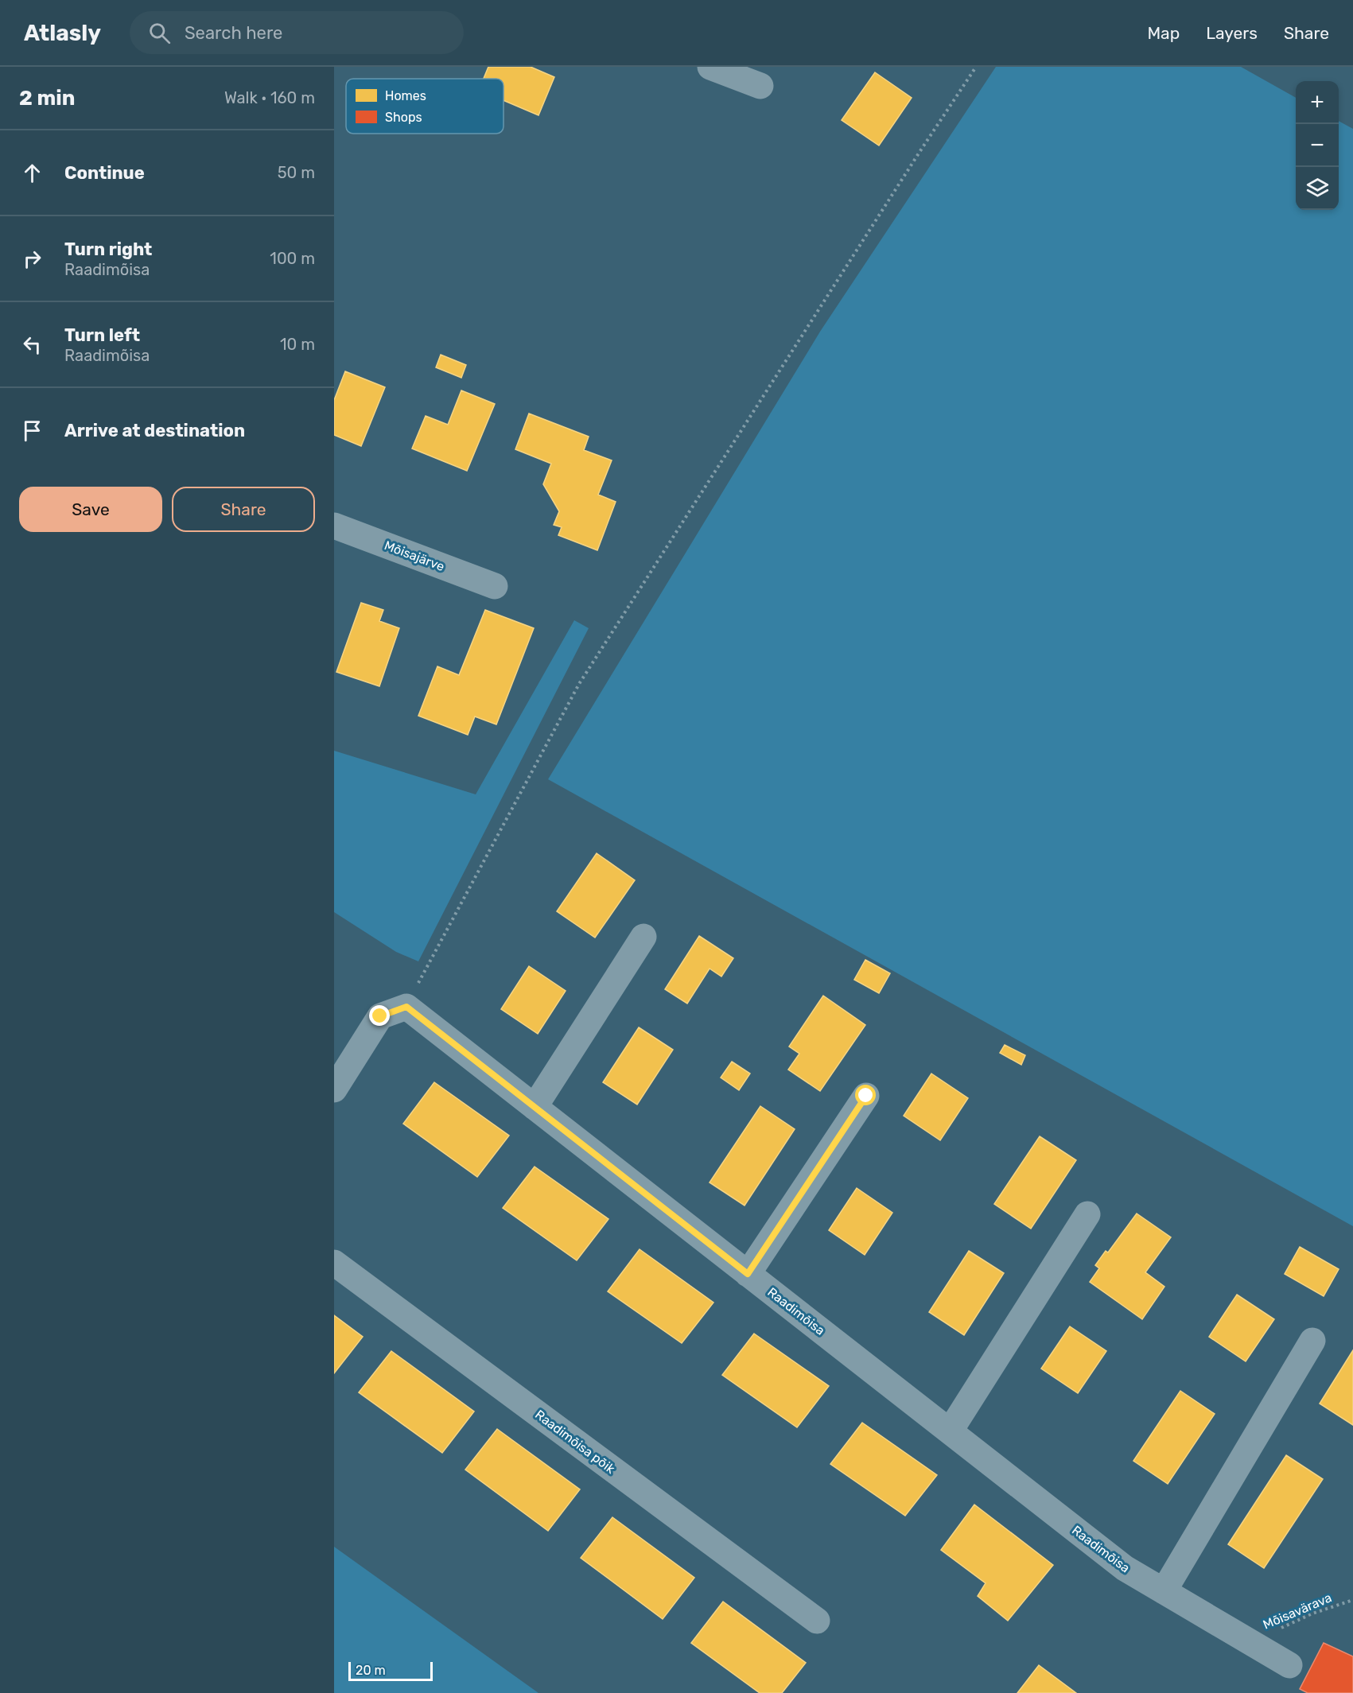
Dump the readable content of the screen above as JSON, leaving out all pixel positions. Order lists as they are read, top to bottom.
{
  "streets": {
    "street": ["Mõisajärve", "Raadimõisa", "Raadimõisa põik"],
    "path": ["Mõisavärava"]
  },
  "crossings": [
    ["Raadimõisa", "Mõisavärava"]
  ],
  "legend": ["Homes", "Shops"],
  "scale_bar": "20 m",
  "page": {
    "header": "Atlasly",
    "search": "Search here",
    "nav": ["Map", "Layers", "Share"],
    "heading": ["2 min", "Walk · 160 m"],
    "map_buttons": ["+", "−"],
    "list": [
      ["Continue", "50 m"],
      ["Turn right", "Raadimõisa", "100 m"],
      ["Turn left", "Raadimõisa", "10 m"],
      "Arrive at destination"
    ],
    "buttons": ["Save", "Share"],
    "scale": "20 m"
  }
}
